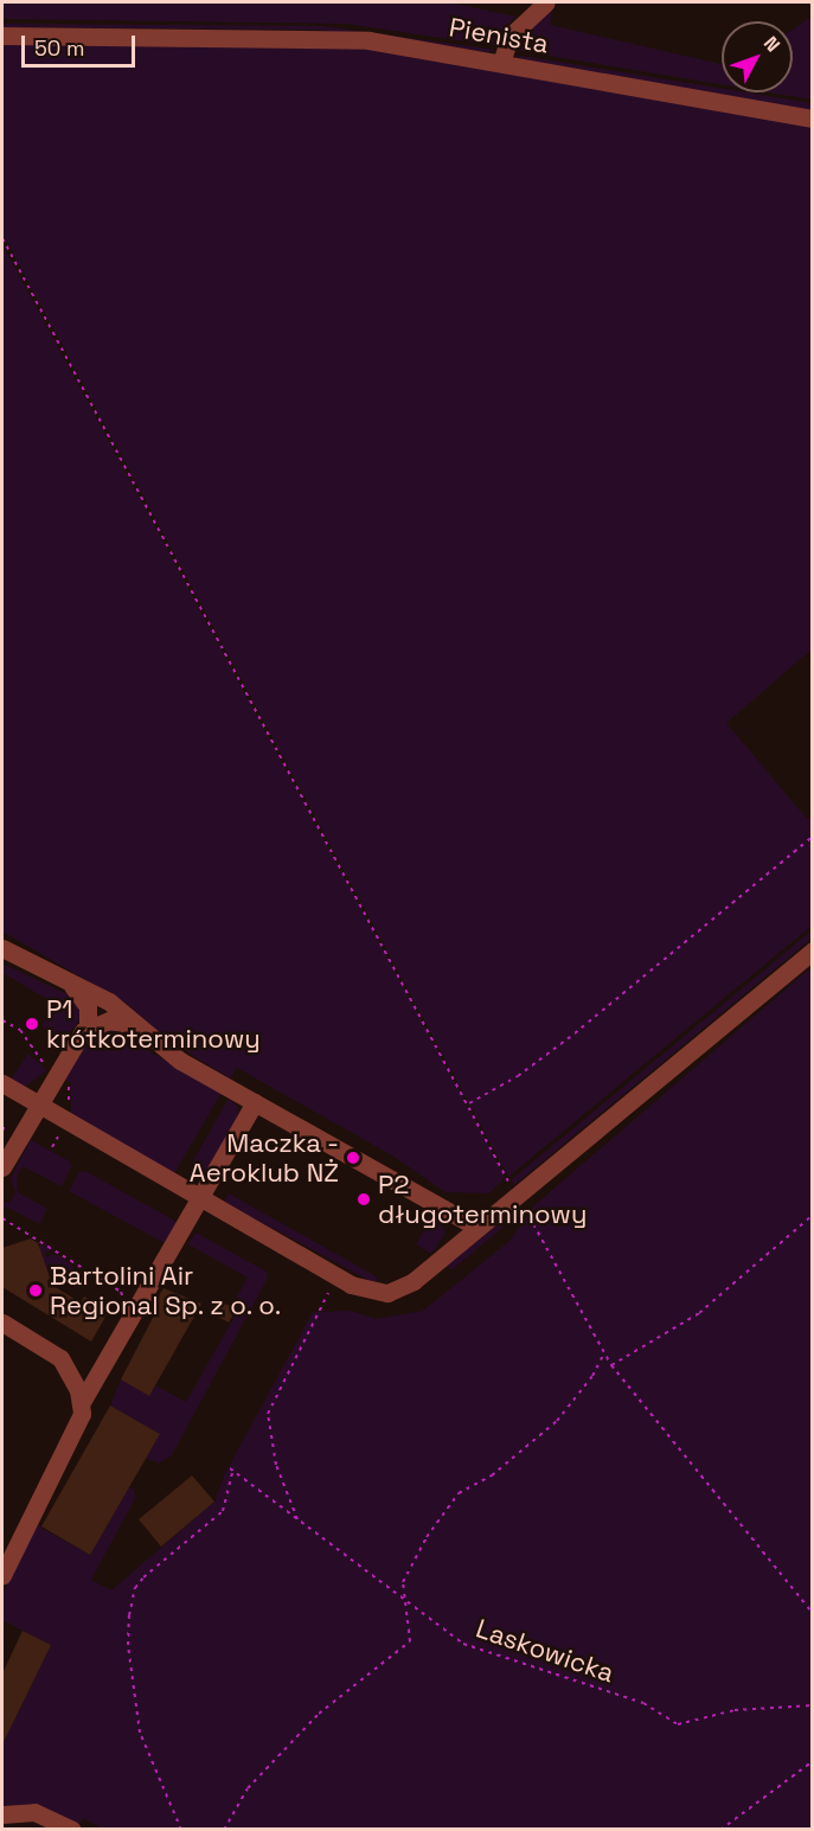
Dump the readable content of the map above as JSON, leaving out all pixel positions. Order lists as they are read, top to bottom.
{
  "streets": {
    "street": ["Pienista"],
    "path": ["Laskowicka"]
  },
  "places": [
    "P1 krótkoterminowy",
    "Maczka - Aeroklub NŻ",
    "P2 długoterminowy",
    "Bartolini Air Regional Sp. z o. o."
  ],
  "scale_bar": "50 m",
  "north": "top right"
}
